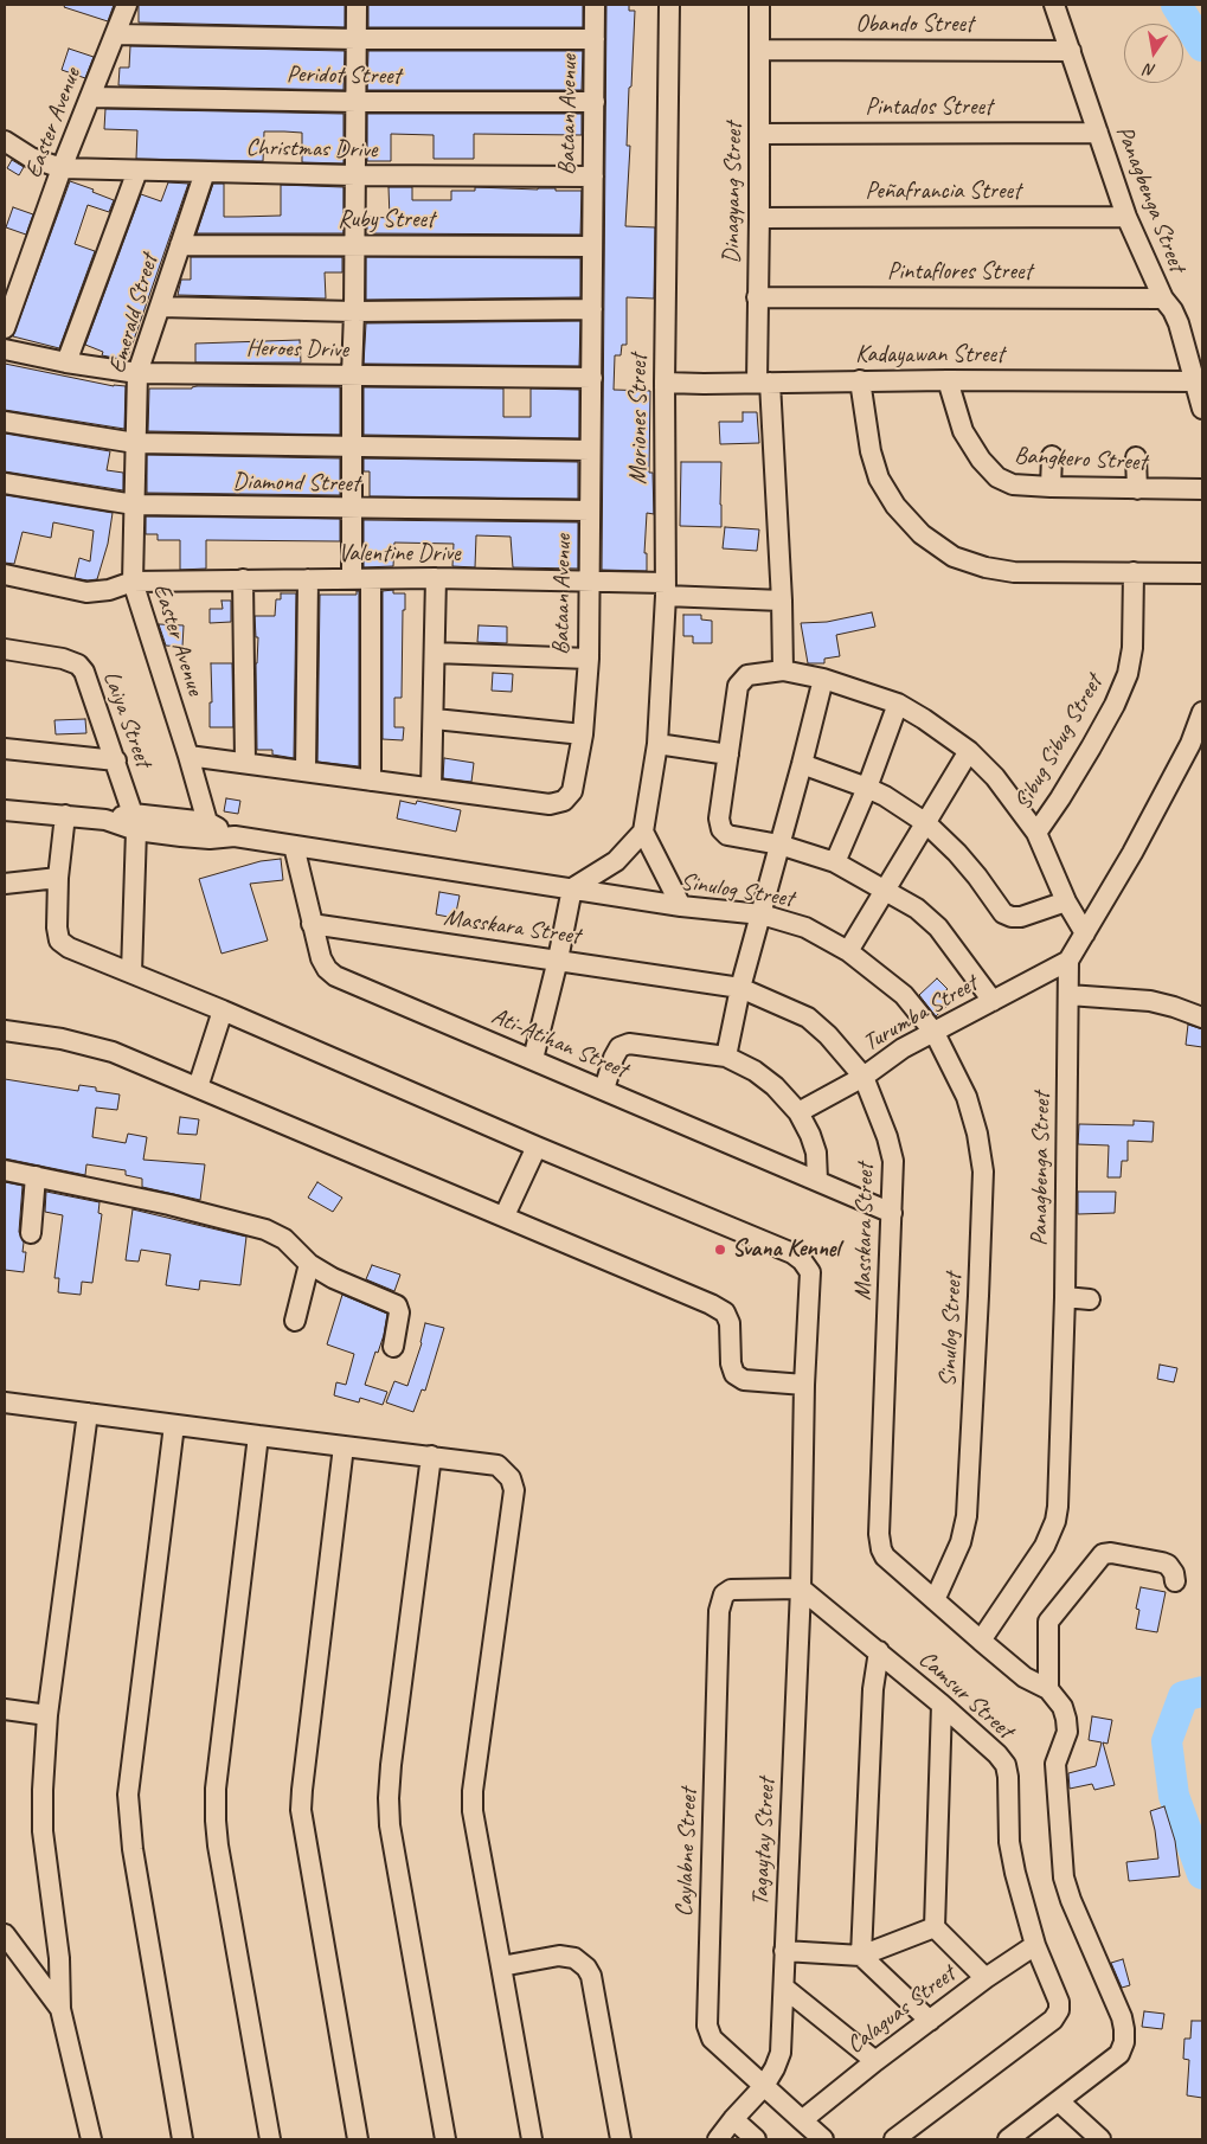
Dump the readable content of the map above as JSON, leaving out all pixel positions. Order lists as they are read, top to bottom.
{
  "streets": {
    "street": [
      "Obando Street",
      "Peridot Street",
      "Pintados Street",
      "Bataan Avenue",
      "Easter Avenue",
      "Christmas Drive",
      "Peñafrancia Street",
      "Dinagyang Street",
      "Panagbenga Street",
      "Ruby Street",
      "Pintaflores Street",
      "Emerald Street",
      "Heroes Drive",
      "Kadayawan Street",
      "Moriones Street",
      "Bangkero Street",
      "Diamond Street",
      "Valentine Drive",
      "Laiya Street",
      "Sibug Sibug Street",
      "Sinulog Street",
      "Masskara Street",
      "Turumba Street",
      "Ati-Atihan Street",
      "Camsur Street",
      "Tagaytay Street",
      "Caylabne Street",
      "Calaguas Street"
    ]
  },
  "crossings": [
    ["Obando Street", "Dinagyang Street"],
    ["Obando Street", "Panagbenga Street"],
    ["Peridot Street", "Bataan Avenue"],
    ["Peridot Street", "Easter Avenue"],
    ["Pintados Street", "Dinagyang Street"],
    ["Pintados Street", "Panagbenga Street"],
    ["Bataan Avenue", "Easter Avenue"],
    ["Bataan Avenue", "Christmas Drive"],
    ["Bataan Avenue", "Ruby Street"],
    ["Bataan Avenue", "Heroes Drive"],
    ["Bataan Avenue", "Diamond Street"],
    ["Bataan Avenue", "Valentine Drive"],
    ["Easter Avenue", "Christmas Drive"],
    ["Easter Avenue", "Emerald Street"],
    ["Easter Avenue", "Valentine Drive"],
    ["Easter Avenue", "Sinulog Street"],
    ["Christmas Drive", "Emerald Street"],
    ["Peñafrancia Street", "Dinagyang Street"],
    ["Peñafrancia Street", "Panagbenga Street"],
    ["Dinagyang Street", "Pintaflores Street"],
    ["Dinagyang Street", "Kadayawan Street"],
    ["Dinagyang Street", "Valentine Drive"],
    ["Panagbenga Street", "Pintaflores Street"],
    ["Panagbenga Street", "Kadayawan Street"],
    ["Panagbenga Street", "Masskara Street"],
    ["Panagbenga Street", "Turumba Street"],
    ["Ruby Street", "Emerald Street"],
    ["Emerald Street", "Heroes Drive"],
    ["Emerald Street", "Diamond Street"],
    ["Emerald Street", "Valentine Drive"],
    ["Kadayawan Street", "Moriones Street"],
    ["Kadayawan Street", "Bangkero Street"],
    ["Moriones Street", "Valentine Drive"],
    ["Sinulog Street", "Masskara Street"],
    ["Sinulog Street", "Turumba Street"],
    ["Sinulog Street", "Ati-Atihan Street"],
    ["Masskara Street", "Turumba Street"],
    ["Masskara Street", "Ati-Atihan Street"],
    ["Camsur Street", "Tagaytay Street"],
    ["Camsur Street", "Caylabne Street"],
    ["Camsur Street", "Calaguas Street"],
    ["Tagaytay Street", "Caylabne Street"],
    ["Caylabne Street", "Calaguas Street"]
  ],
  "places": ["Svana Kennel"],
  "north": "bottom"
}
